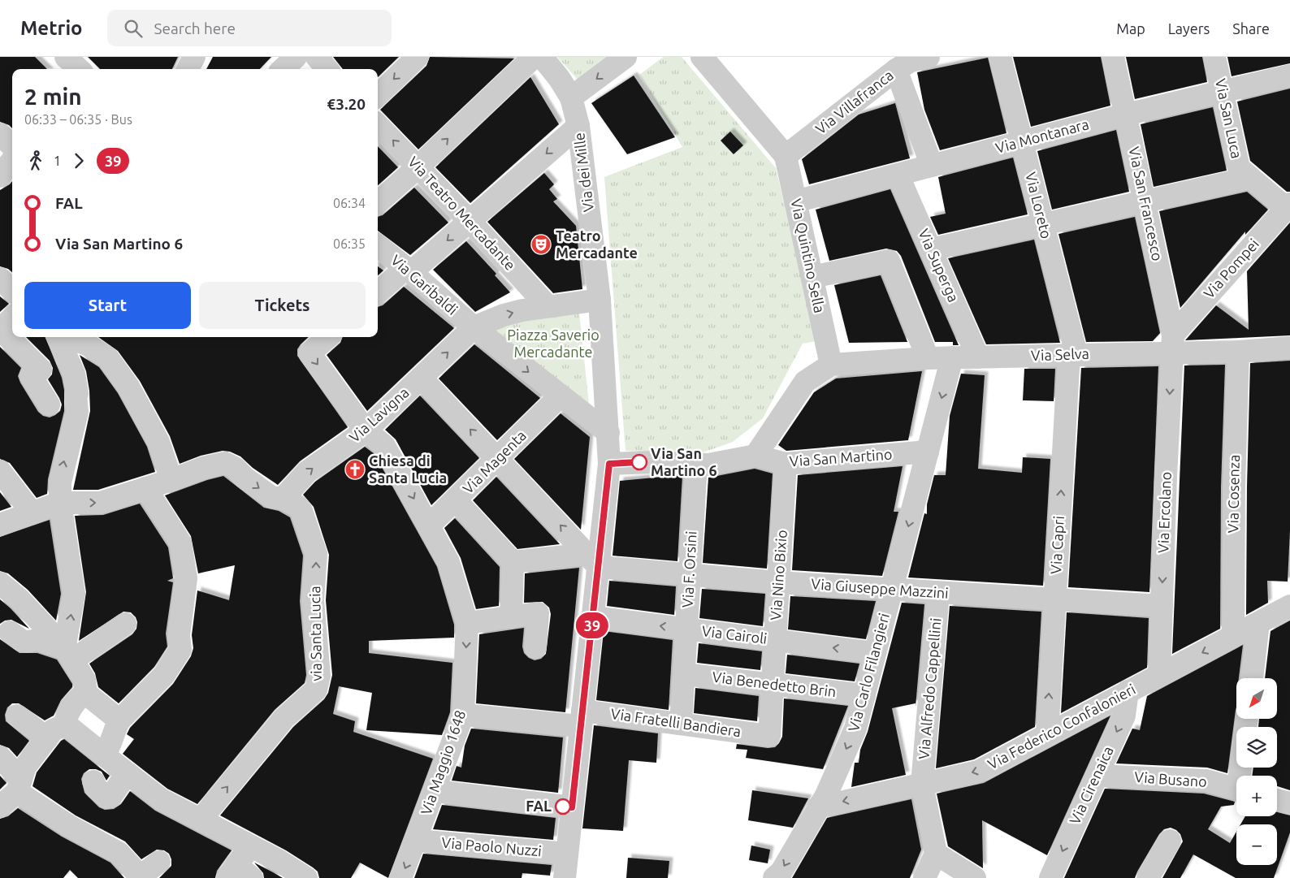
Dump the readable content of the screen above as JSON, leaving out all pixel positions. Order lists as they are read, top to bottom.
{
  "streets": {
    "street": [
      "Via Villafranca",
      "Via San Luca",
      "Via Montanara",
      "Via dei Mille",
      "Via San Francesco",
      "Via Loreto",
      "Via Teatro Mercadante",
      "Via Quintino Sella",
      "Via Superga",
      "Via Pompei",
      "Via Garibaldi",
      "Via Selva",
      "Via Lavigna",
      "Via San Martino",
      "Via Magenta",
      "Via Cosenza",
      "Via Ercolano",
      "Via Capri",
      "Via F. Orsini",
      "Via Nino Bixio",
      "Via Giuseppe Mazzini",
      "via Santa Lucia",
      "Via Cairoli",
      "Via Carlo Filangieri",
      "Via Benedetto Brin",
      "Via Alfredo Cappellini",
      "Via Fratelli Bandiera",
      "Via Federico Confalonieri",
      "Via Maggio 1648",
      "Via Busano",
      "Via Cirenaica",
      "Via Paolo Nuzzi"
    ]
  },
  "crossings": [
    ["Via Villafranca", "Via Quintino Sella"],
    ["Via San Luca", "Via Montanara"],
    ["Via San Luca", "Via Pompei"],
    ["Via Montanara", "Via San Francesco"],
    ["Via Montanara", "Via Loreto"],
    ["Via Montanara", "Via Quintino Sella"],
    ["Via Montanara", "Via Superga"],
    ["Via dei Mille", "Via San Martino"],
    ["Via dei Mille", "Via Giuseppe Mazzini"],
    ["Via dei Mille", "Via Cairoli"],
    ["Via dei Mille", "Via Fratelli Bandiera"],
    ["Via dei Mille", "Via Paolo Nuzzi"],
    ["Via San Francesco", "Via Pompei"],
    ["Via San Francesco", "Via Selva"],
    ["Via San Francesco", "Via Ercolano"],
    ["Via Loreto", "Via Selva"],
    ["Via Loreto", "Via Capri"],
    ["Via Quintino Sella", "Via Selva"],
    ["Via Superga", "Via Selva"],
    ["Via Pompei", "Via Selva"],
    ["Via Pompei", "Via Ercolano"],
    ["Via Garibaldi", "Via Lavigna"],
    ["Via Selva", "Via Cosenza"],
    ["Via Selva", "Via Ercolano"],
    ["Via Selva", "Via Capri"],
    ["Via Selva", "Via Carlo Filangieri"],
    ["Via Lavigna", "via Santa Lucia"],
    ["Via Lavigna", "Via Maggio 1648"],
    ["Via San Martino", "Via F. Orsini"],
    ["Via San Martino", "Via Nino Bixio"],
    ["Via San Martino", "Via Carlo Filangieri"],
    ["Via Magenta", "Via Maggio 1648"],
    ["Via Cosenza", "Via Federico Confalonieri"],
    ["Via Ercolano", "Via Giuseppe Mazzini"],
    ["Via Ercolano", "Via Federico Confalonieri"],
    ["Via Capri", "Via Giuseppe Mazzini"],
    ["Via Capri", "Via Federico Confalonieri"],
    ["Via F. Orsini", "Via Giuseppe Mazzini"],
    ["Via F. Orsini", "Via Cairoli"],
    ["Via F. Orsini", "Via Benedetto Brin"],
    ["Via F. Orsini", "Via Fratelli Bandiera"],
    ["Via Nino Bixio", "Via Giuseppe Mazzini"],
    ["Via Nino Bixio", "Via Cairoli"],
    ["Via Nino Bixio", "Via Benedetto Brin"],
    ["Via Nino Bixio", "Via Fratelli Bandiera"],
    ["Via Giuseppe Mazzini", "Via Carlo Filangieri"],
    ["Via Giuseppe Mazzini", "Via Alfredo Cappellini"],
    ["Via Cairoli", "Via Carlo Filangieri"],
    ["Via Carlo Filangieri", "Via Benedetto Brin"],
    ["Via Carlo Filangieri", "Via Federico Confalonieri"],
    ["Via Alfredo Cappellini", "Via Federico Confalonieri"],
    ["Via Fratelli Bandiera", "Via Maggio 1648"],
    ["Via Federico Confalonieri", "Via Cirenaica"],
    ["Via Maggio 1648", "Via Paolo Nuzzi"],
    ["Via Busano", "Via Cirenaica"]
  ],
  "one_way": [
    "Via Lavigna",
    "Via Ercolano",
    "Via Capri",
    "Via Cairoli",
    "Via Federico Confalonieri",
    "Via Maggio 1648",
    "Via Cirenaica"
  ],
  "parks": ["Piazza Saverio Mercadante"],
  "places": {
    "theatre": ["Teatro Mercadante"],
    "other": ["Via San Martino 6", "FAL"],
    "church": ["Chiesa di Santa Lucia"]
  },
  "lines": ["bus line 39"],
  "north": "bottom left",
  "page": {
    "header": "Metrio",
    "search": "Search here",
    "nav": ["Map", "Layers", "Share"],
    "on_map": "39",
    "heading": ["2 min", "06:33 – 06:35 · Bus", "€3.20"],
    "legs": ["1", "39"],
    "list": [
      {
        "name": "FAL",
        "value": "06:34"
      },
      {
        "name": "Via San Martino 6",
        "value": "06:35"
      }
    ],
    "buttons": ["Start", "Tickets"],
    "map_buttons": ["+", "−"]
  }
}
